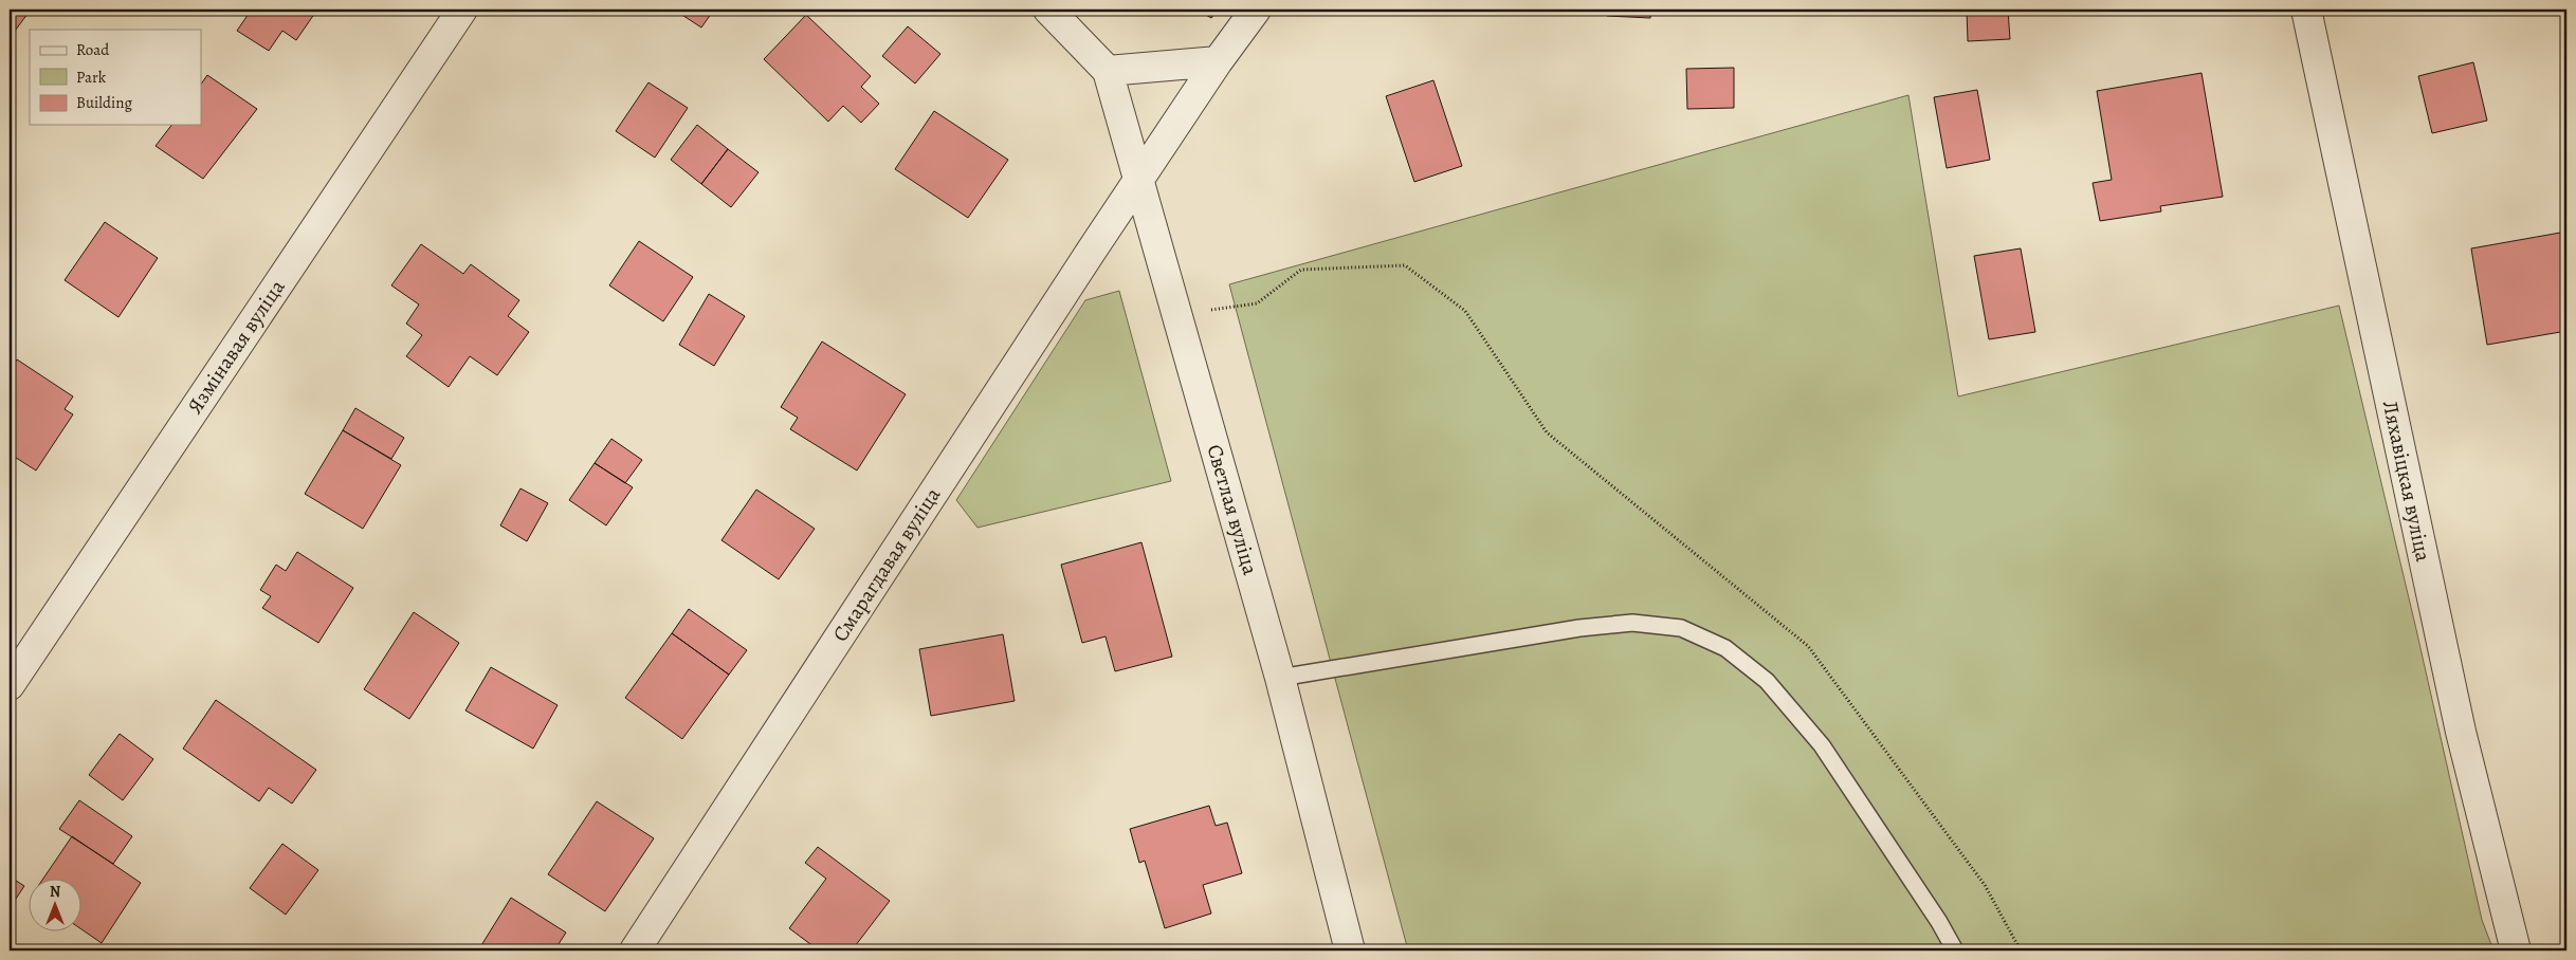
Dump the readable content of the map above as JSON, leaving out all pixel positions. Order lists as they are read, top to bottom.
{
  "streets": {
    "street": [
      "Язмінавая вуліца",
      "Ляхавіцкая вуліца",
      "Светлая вуліца",
      "Смарагдавая вуліца"
    ]
  },
  "crossings": [
    ["Светлая вуліца", "Смарагдавая вуліца"]
  ],
  "legend": ["Road", "Park", "Building"],
  "north": "top"
}
